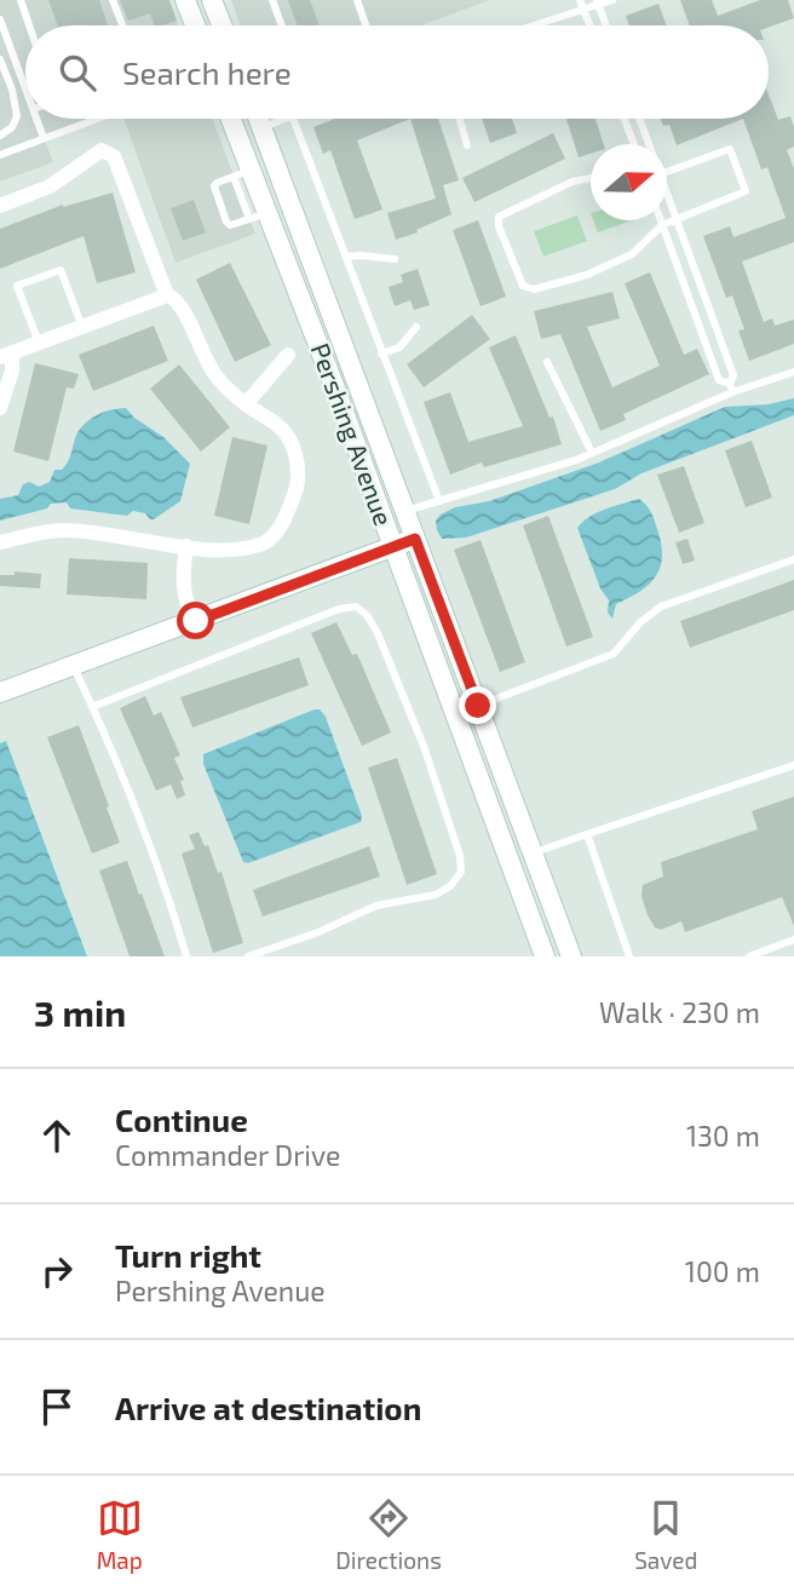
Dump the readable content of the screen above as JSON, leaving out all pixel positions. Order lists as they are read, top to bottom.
{
  "streets": {
    "street": ["Pershing Avenue"]
  },
  "north": "right",
  "page": {
    "search": "Search here",
    "heading": ["3 min", "Walk · 230 m"],
    "list": [
      ["Continue", "Commander Drive", "130 m"],
      ["Turn right", "Pershing Avenue", "100 m"],
      "Arrive at destination"
    ],
    "nav": ["Map", "Directions", "Saved"]
  }
}
